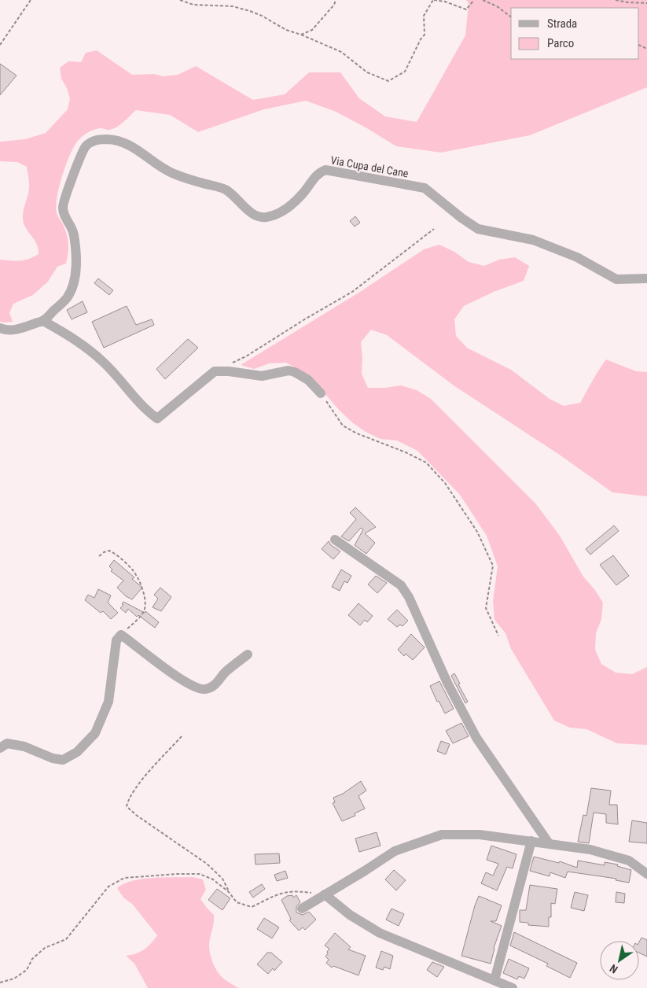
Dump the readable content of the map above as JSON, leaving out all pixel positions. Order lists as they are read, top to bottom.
{
  "streets": {
    "street": ["Via Cupa del Cane"]
  },
  "legend": ["Strada", "Parco"],
  "north": "bottom left"
}
